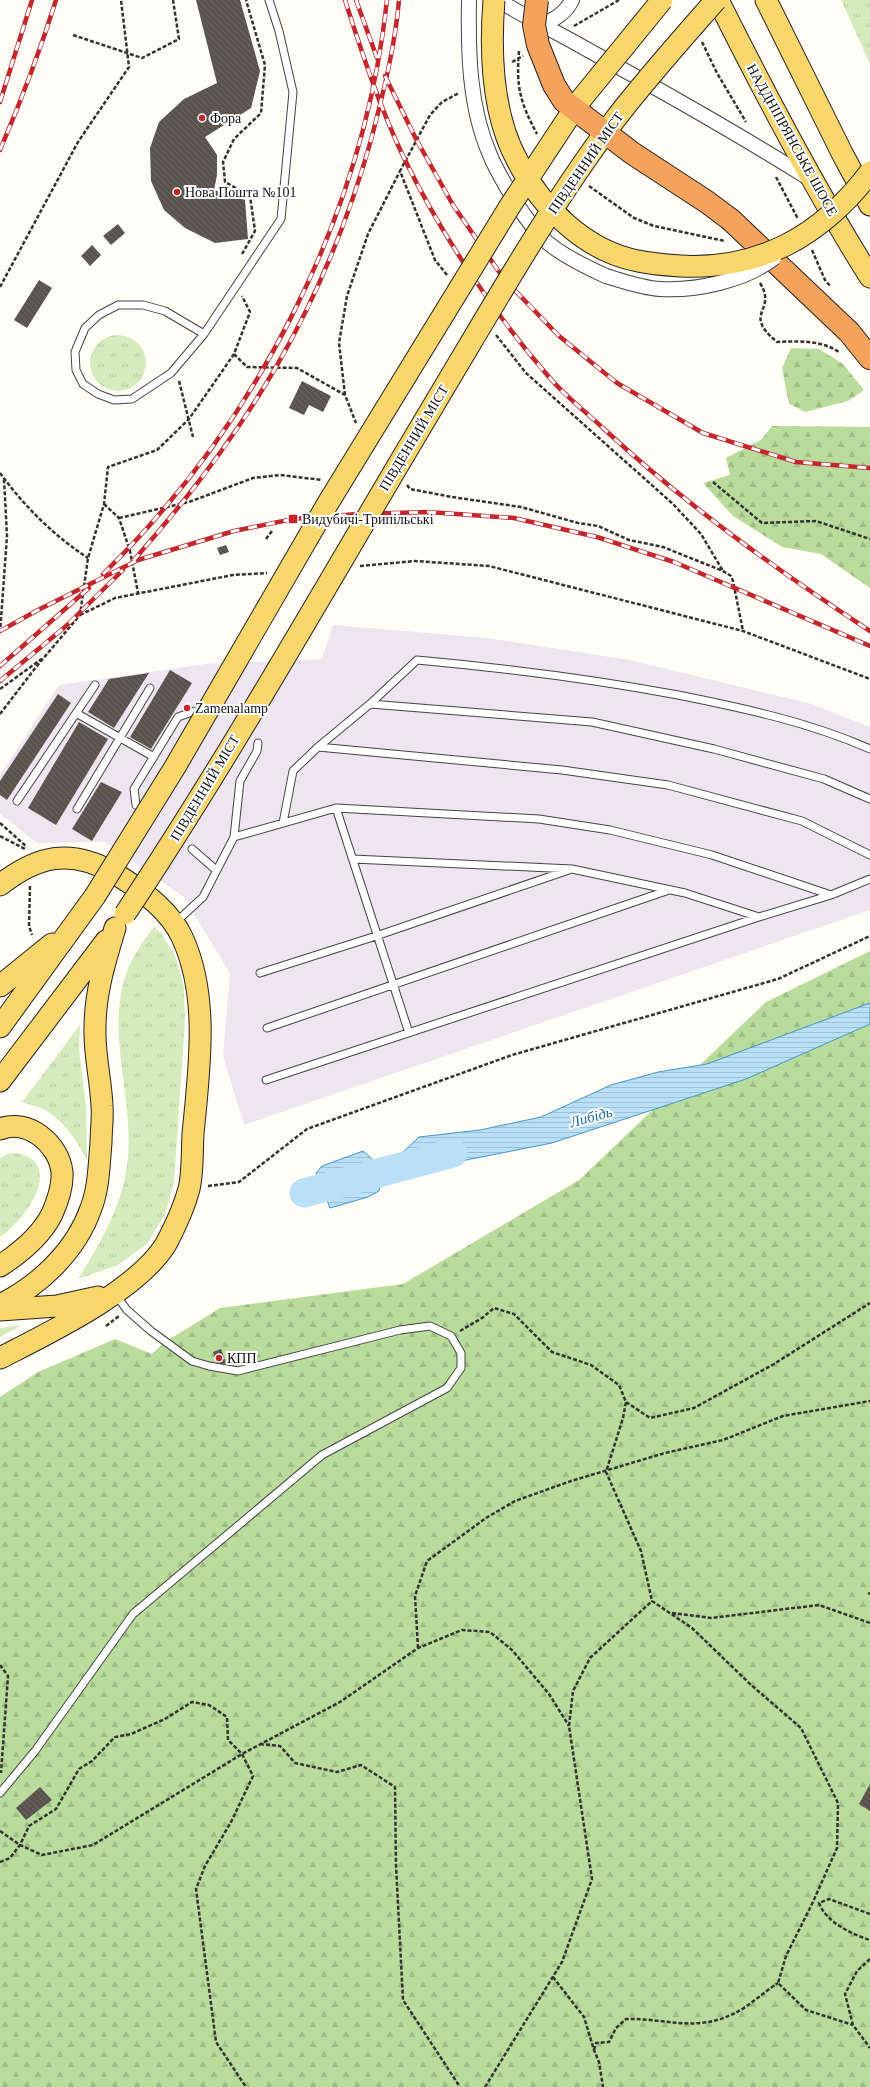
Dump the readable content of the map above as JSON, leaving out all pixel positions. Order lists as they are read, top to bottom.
{
  "streets": {
    "main road": ["НАДДНІПРЯНСЬКЕ ШОСЕ", "ПІВДЕННИЙ МІСТ"]
  },
  "crossings": [
    ["НАДДНІПРЯНСЬКЕ ШОСЕ", "ПІВДЕННИЙ МІСТ"]
  ],
  "water": ["Либідь"],
  "places": {
    "other": [
      "Фора",
      "Нова Пошта №101",
      "Zamenalamp",
      "КПП"
    ],
    "transit": ["Видубичі-Трипільські"]
  }
}
